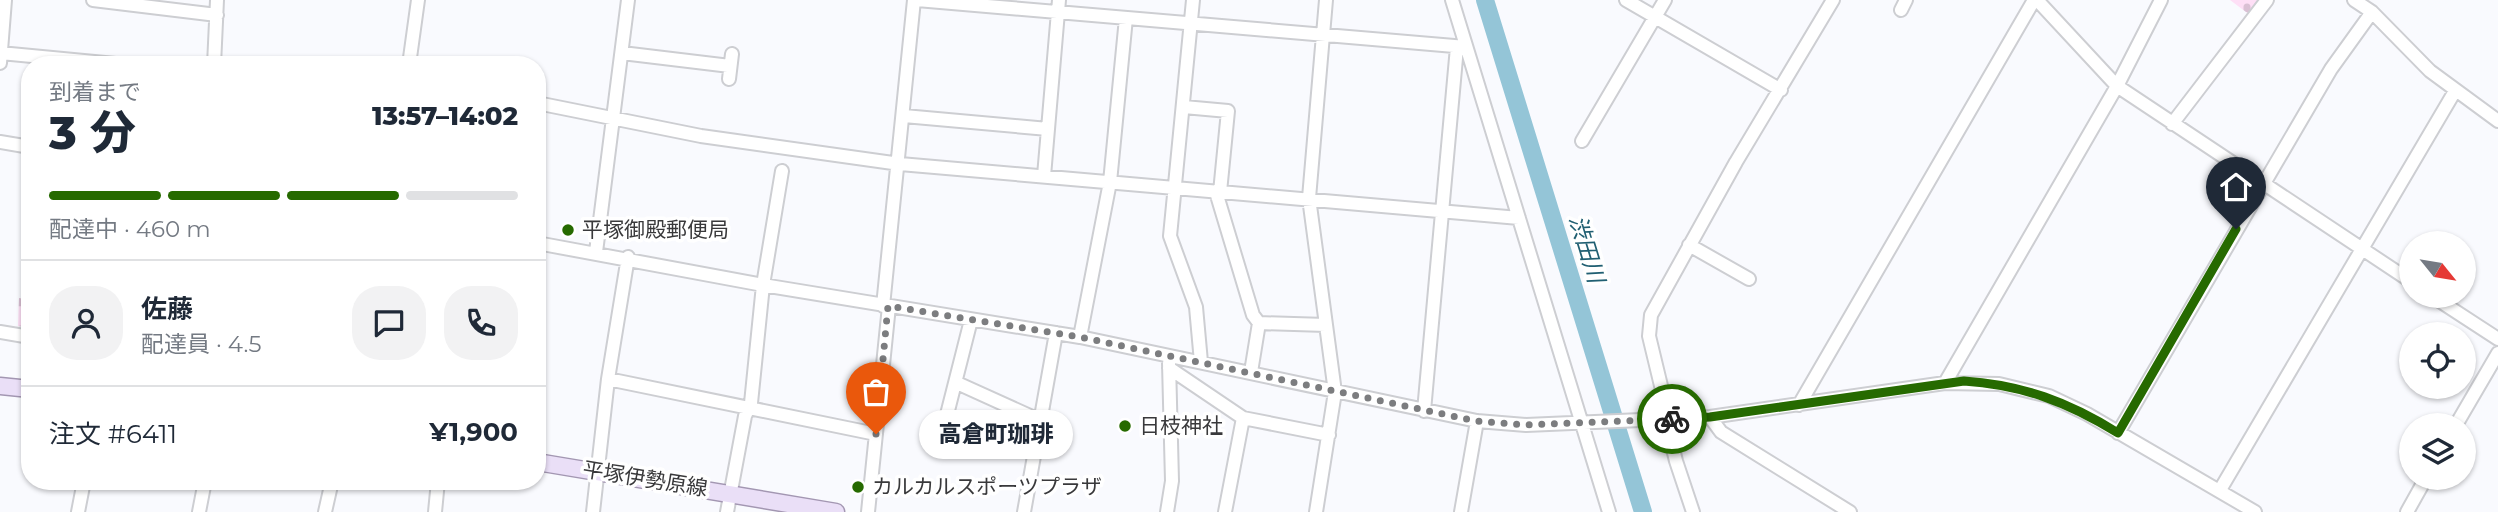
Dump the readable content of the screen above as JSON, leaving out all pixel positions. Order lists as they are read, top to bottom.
{
  "streets": {
    "main road": ["平塚伊勢原線"]
  },
  "water": ["渋田川"],
  "places": [
    "平塚御殿郵便局",
    "日枝神社",
    "高倉町珈琲",
    "カルカルスポーツプラザ"
  ],
  "north": "bottom right",
  "page": {
    "heading": ["3 分", "到着まで", "13:57–14:02"],
    "panel": [
      "佐藤",
      "配達員 · 4.5",
      "注文 #6411",
      "¥1,900"
    ],
    "bar": "配達中 · 460 m",
    "bubble": "高倉町珈琲"
  }
}
